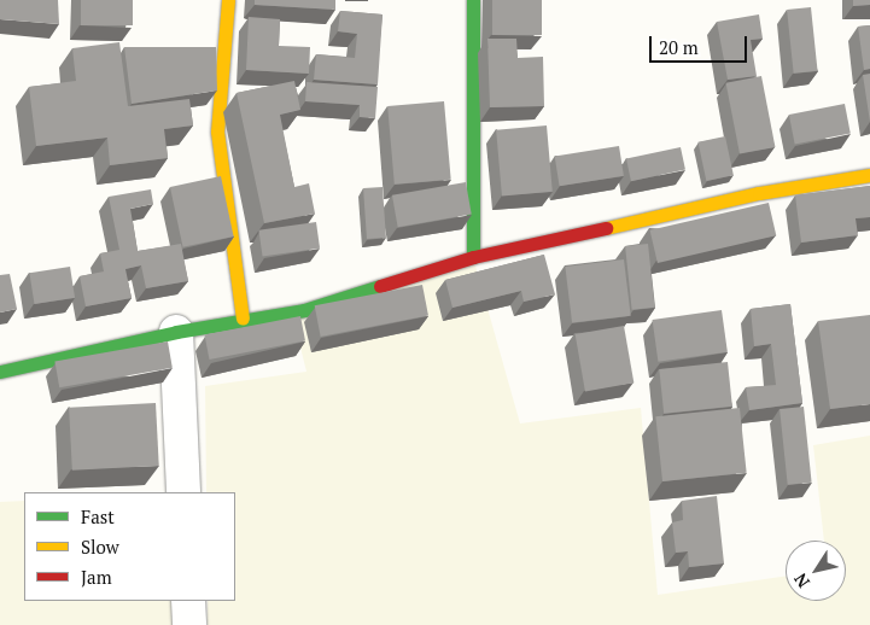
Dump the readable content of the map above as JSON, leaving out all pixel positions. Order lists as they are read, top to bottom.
{
  "legend": ["Fast", "Slow", "Jam"],
  "scale_bar": "20 m",
  "north": "bottom left"
}
